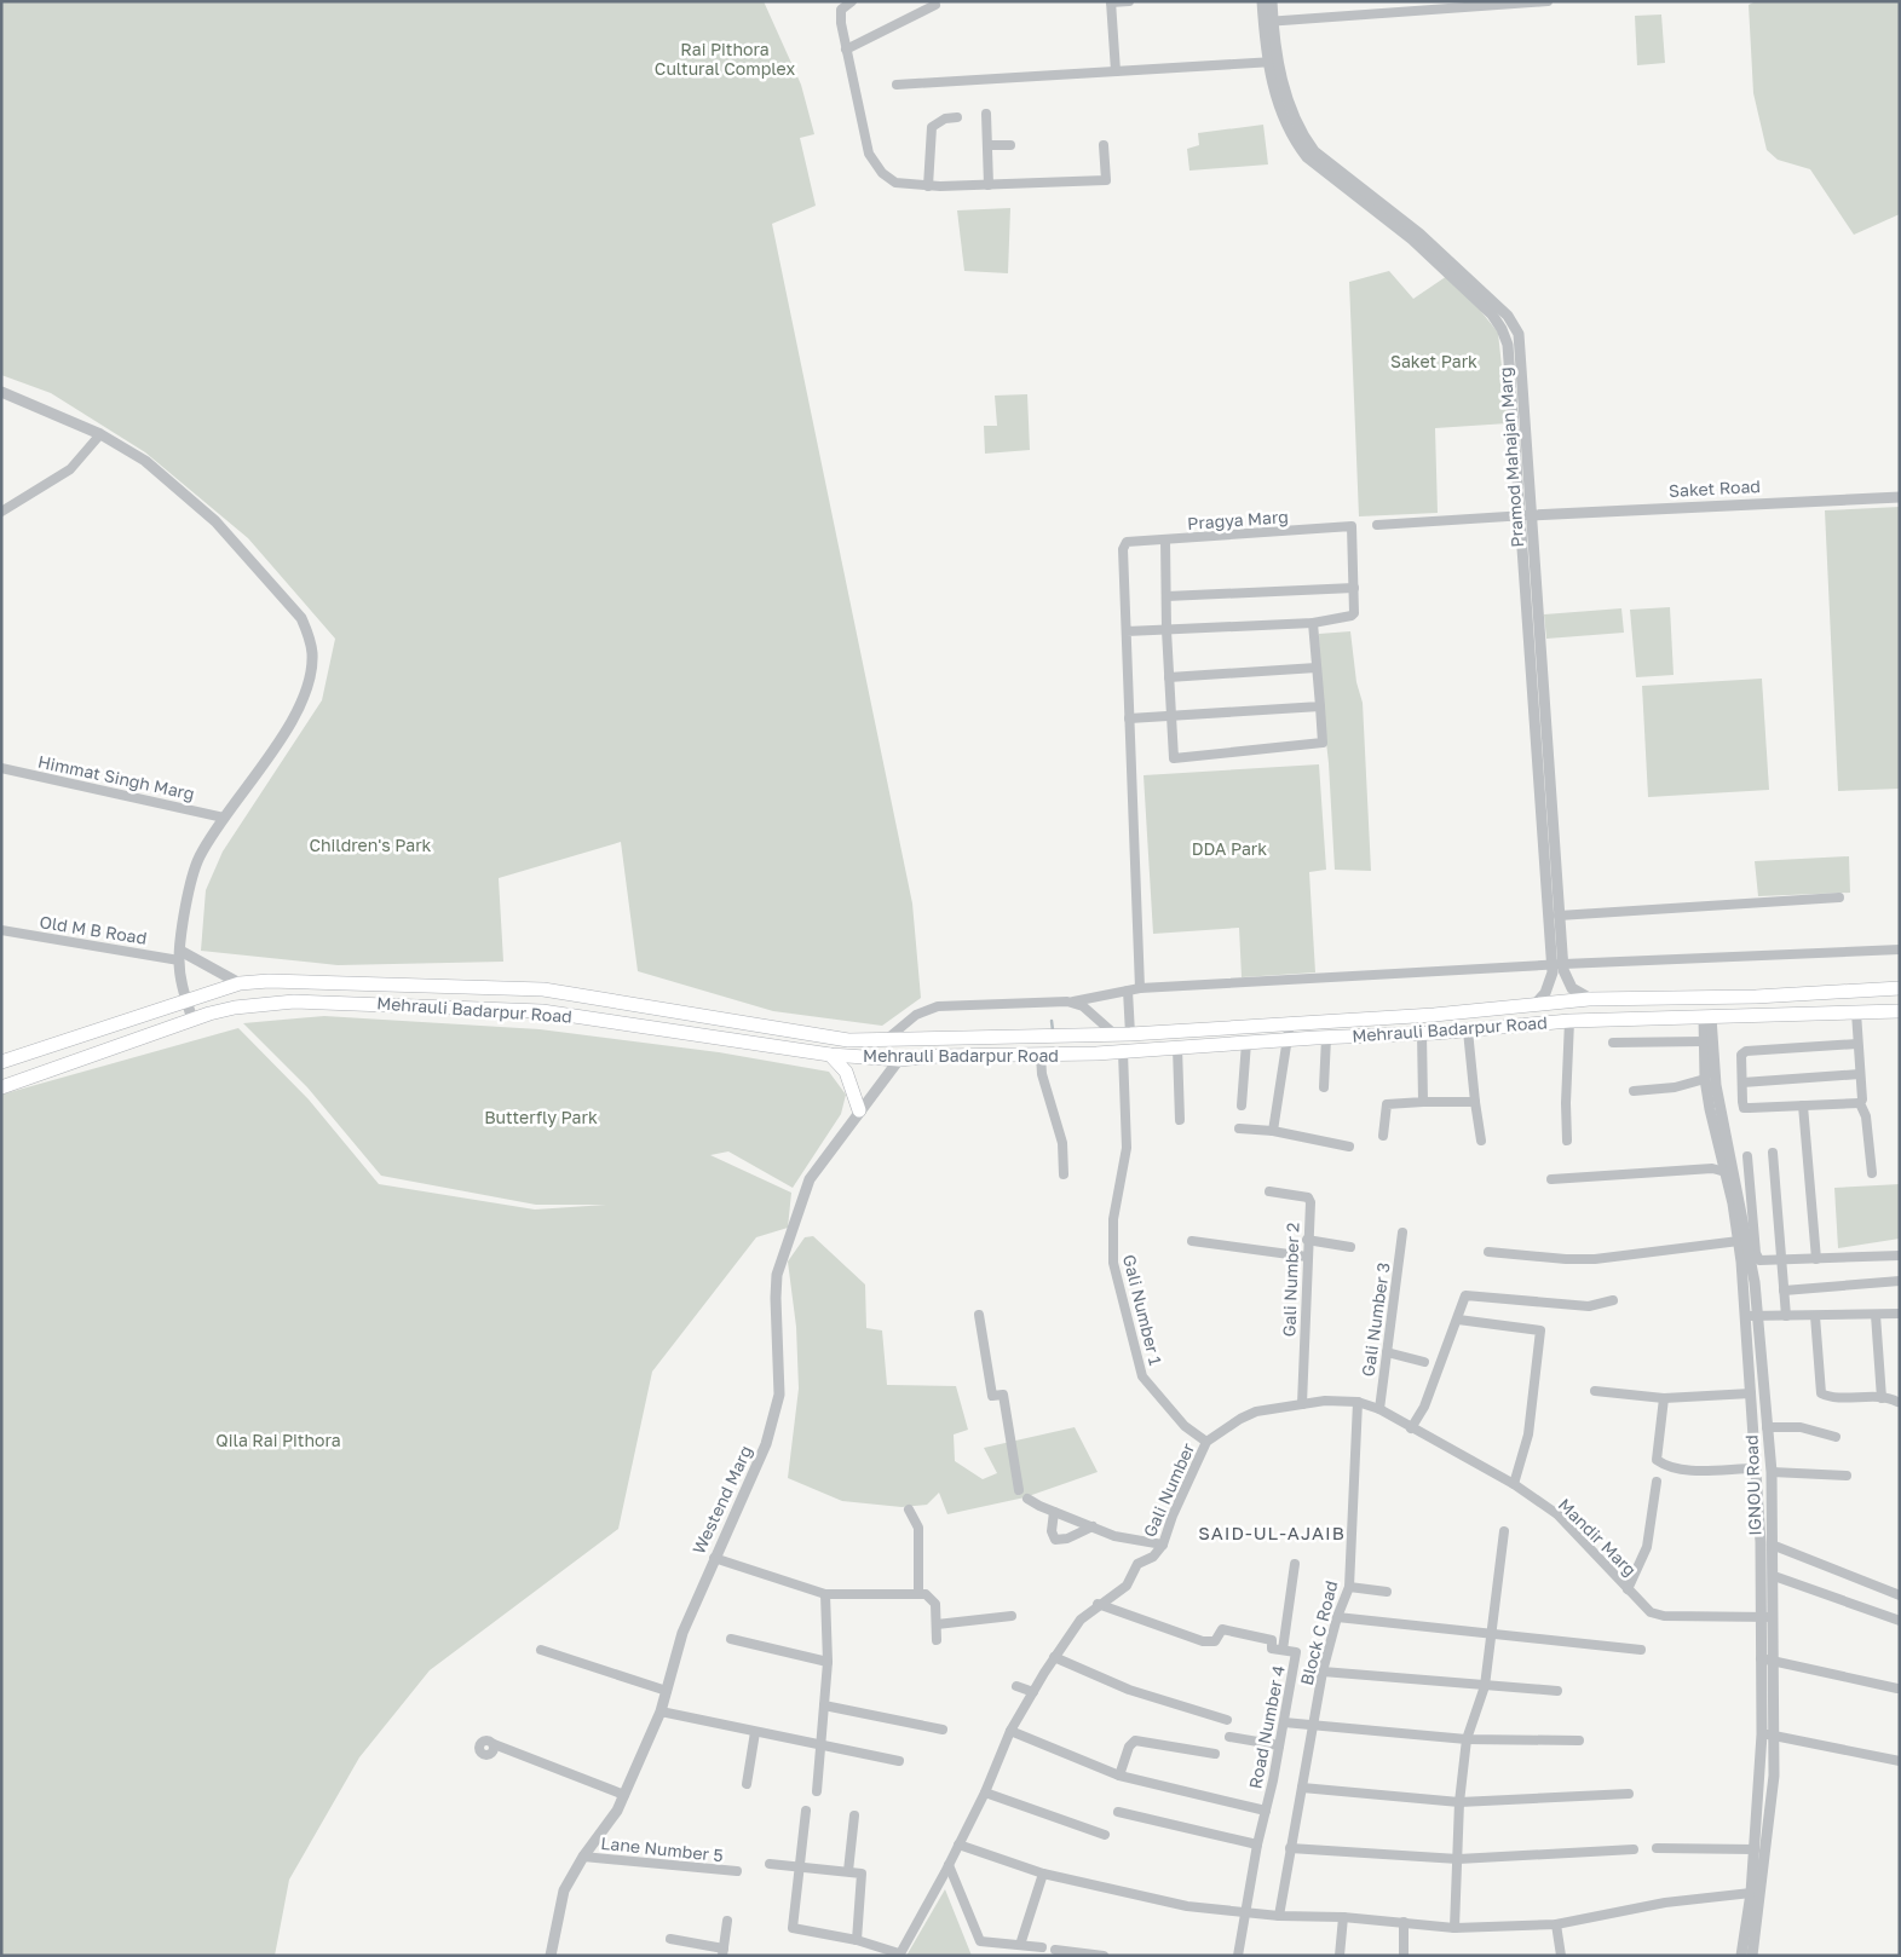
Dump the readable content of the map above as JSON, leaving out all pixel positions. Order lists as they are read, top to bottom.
{
  "streets": {
    "main road": ["Mehrauli Badarpur Road"],
    "street": [
      "Pramod Mahajan Marg",
      "Saket Road",
      "Pragya Marg",
      "Himmat Singh Marg",
      "Old M B Road",
      "Gali Number 2",
      "Gali Number 1",
      "Gali Number 3",
      "IGNOU Road",
      "Gali Number",
      "Westend Marg",
      "Mandir Marg",
      "Block C Road",
      "Road Number 4",
      "Lane Number 5"
    ]
  },
  "crossings": [
    ["Pramod Mahajan Marg", "Saket Road"],
    ["Pramod Mahajan Marg", "Mehrauli Badarpur Road"],
    ["Mehrauli Badarpur Road", "Gali Number 1"],
    ["Mehrauli Badarpur Road", "IGNOU Road"],
    ["Mehrauli Badarpur Road", "Westend Marg"],
    ["Gali Number 2", "Gali Number"],
    ["Gali Number 1", "Gali Number"],
    ["Gali Number 3", "Mandir Marg"],
    ["IGNOU Road", "Mandir Marg"],
    ["Gali Number", "Mandir Marg"],
    ["Gali Number", "Block C Road"],
    ["Gali Number", "Road Number 4"],
    ["Westend Marg", "Lane Number 5"],
    ["Mandir Marg", "Block C Road"]
  ],
  "districts": ["SAID-UL-AJAIB"],
  "parks": [
    "Rai Pithora Cultural Complex",
    "Saket Park",
    "Children's Park",
    "DDA Park",
    "Butterfly Park",
    "Qila Rai Pithora"
  ]
}
